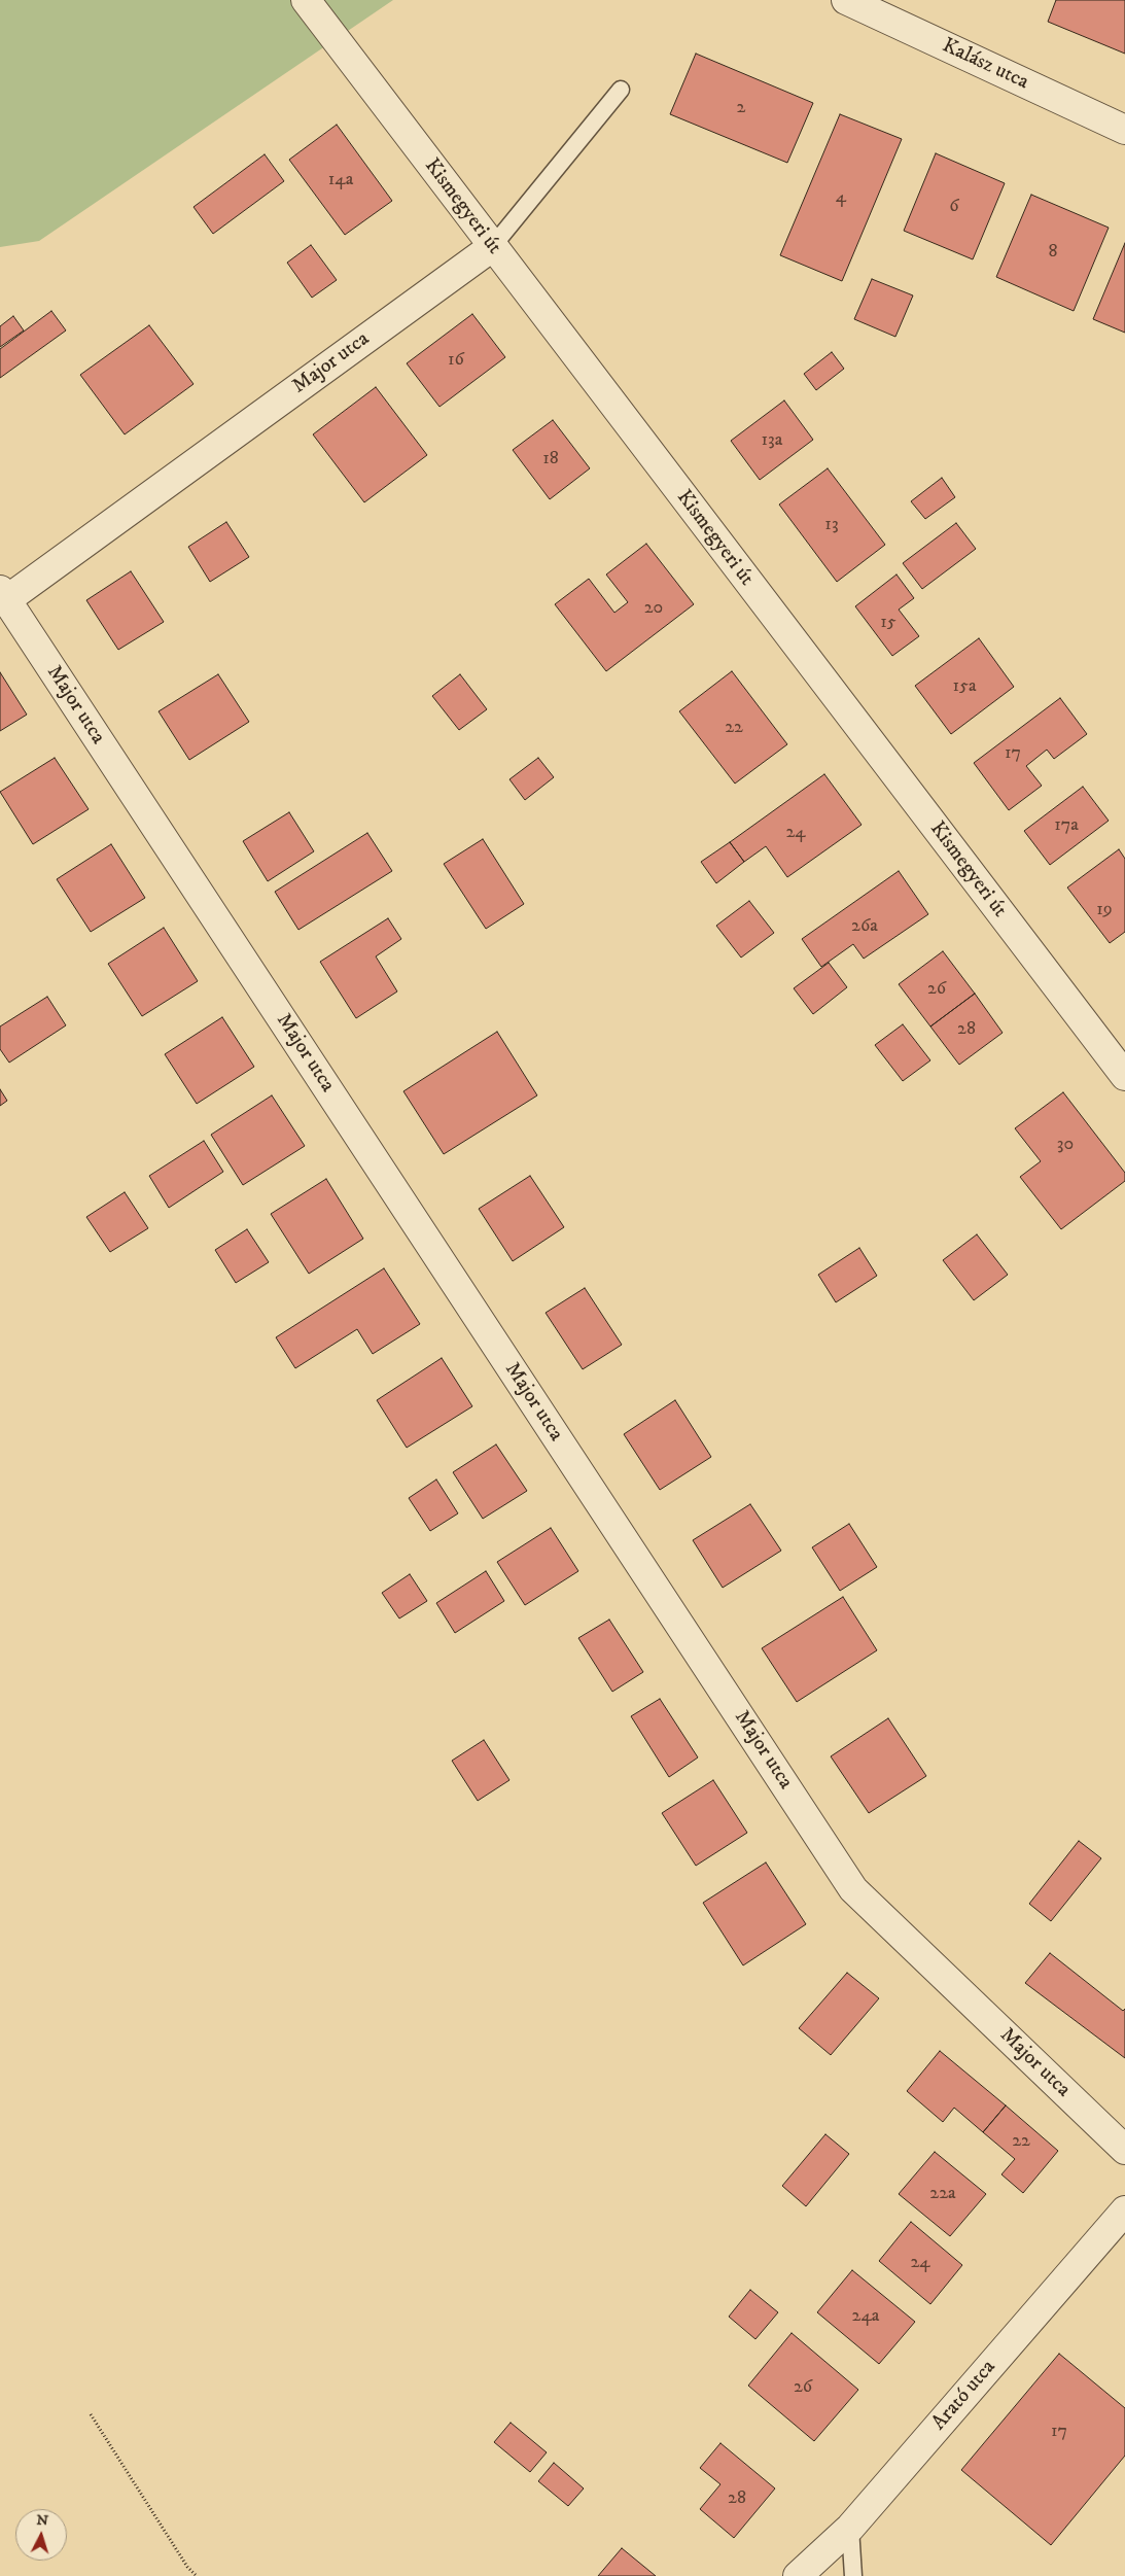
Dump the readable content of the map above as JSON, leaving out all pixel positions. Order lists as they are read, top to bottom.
{
  "streets": {
    "street": [
      "Kalász utca",
      "Kismegyeri út",
      "Major utca",
      "Arató utca"
    ]
  },
  "crossings": [
    ["Kismegyeri út", "Major utca"]
  ],
  "house_numbers": [
    "2",
    "14a",
    "4",
    "6",
    "8",
    "16",
    "13a",
    "18",
    "13",
    "20",
    "15",
    "15a",
    "22",
    "17",
    "17a",
    "24",
    "19",
    "26a",
    "26",
    "28",
    "30",
    "22",
    "22a",
    "24",
    "24a",
    "26",
    "17",
    "28"
  ],
  "north": "top"
}
